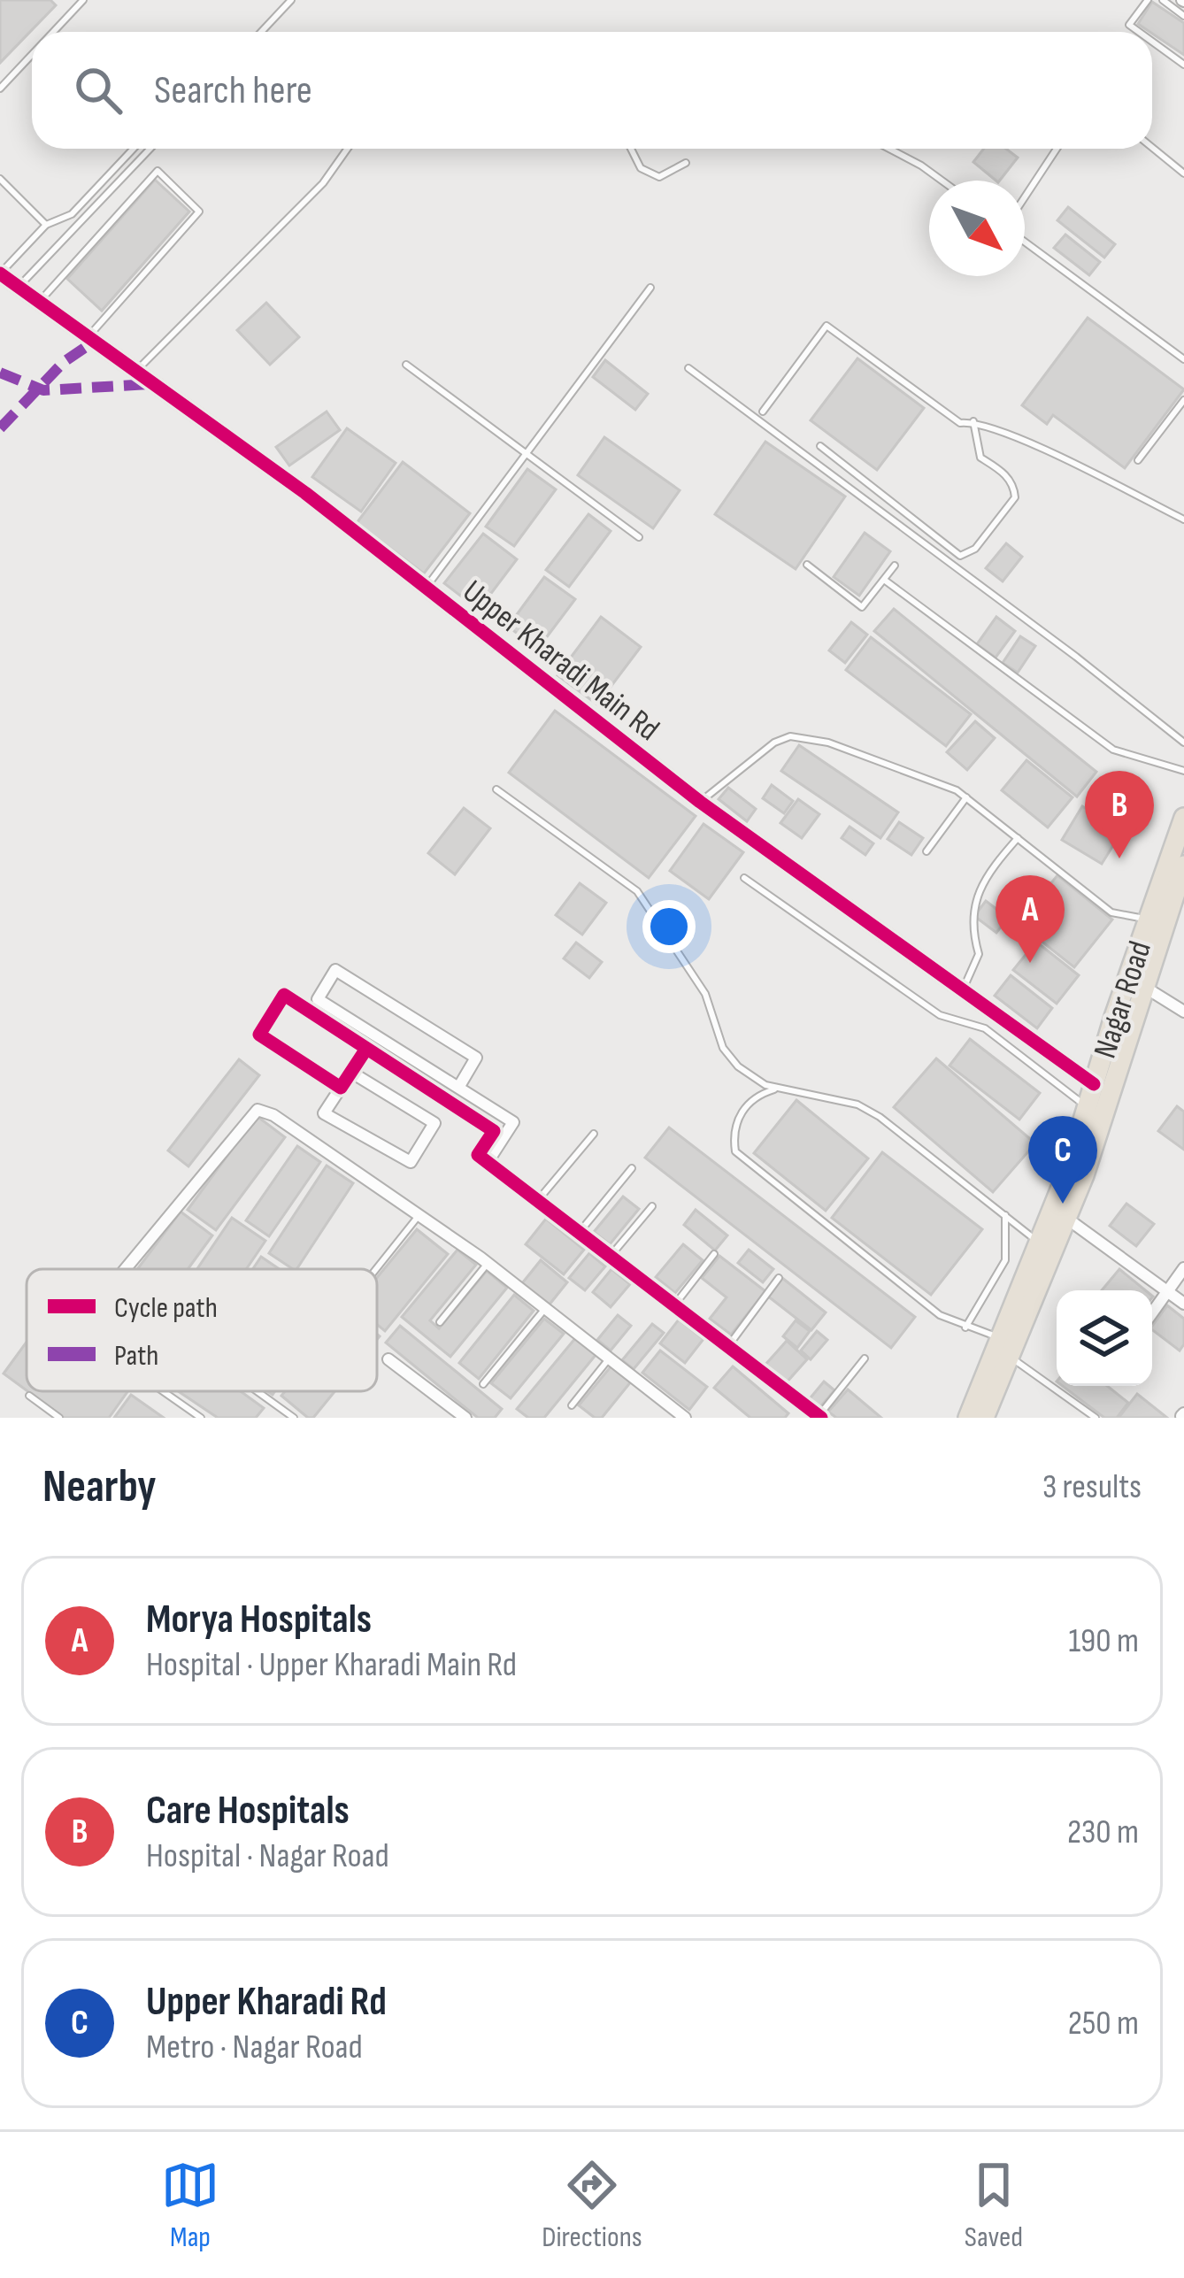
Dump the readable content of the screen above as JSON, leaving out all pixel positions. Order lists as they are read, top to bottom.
{
  "streets": {
    "highway": ["Nagar Road"],
    "street": ["Upper Kharadi Main Rd"]
  },
  "crossings": [
    ["Upper Kharadi Main Rd", "Nagar Road"]
  ],
  "legend": ["Cycle path", "Path"],
  "north": "bottom right",
  "page": {
    "search": "Search here",
    "pins": ["B", "A", "C"],
    "heading": ["Nearby", "3 results"],
    "list": [
      {
        "mark": "A",
        "name": "Morya Hospitals",
        "note": "Hospital · Upper Kharadi Main Rd",
        "value": "190 m"
      },
      {
        "mark": "B",
        "name": "Care Hospitals",
        "note": "Hospital · Nagar Road",
        "value": "230 m"
      },
      {
        "mark": "C",
        "name": "Upper Kharadi Rd",
        "note": "Metro · Nagar Road",
        "value": "250 m"
      }
    ],
    "nav": ["Map", "Directions", "Saved"]
  }
}
